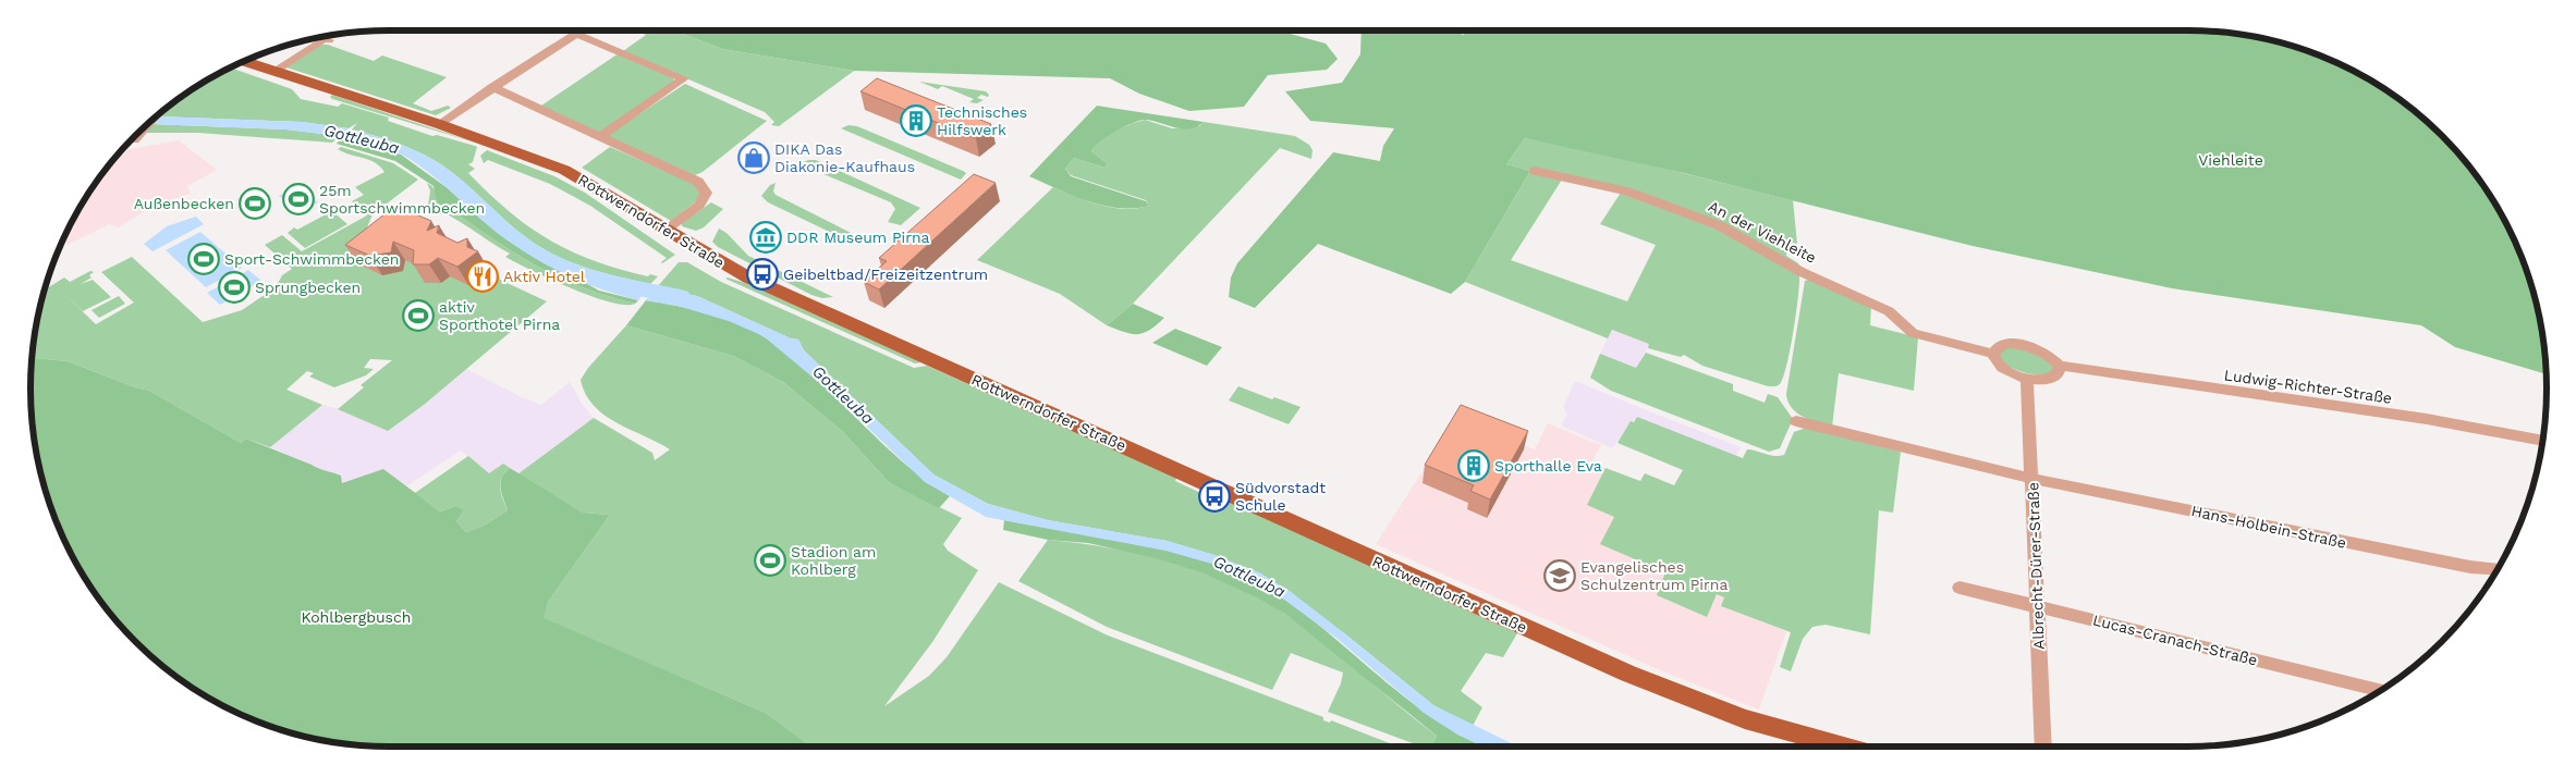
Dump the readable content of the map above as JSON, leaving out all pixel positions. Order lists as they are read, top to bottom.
{
  "streets": {
    "main road": ["Rottwerndorfer Straße"],
    "street": [
      "An der Viehleite",
      "Ludwig-Richter-Straße",
      "Hans-Holbein-Straße",
      "Albrecht-Dürer-Straße",
      "Lucas-Cranach-Straße"
    ]
  },
  "crossings": [
    ["Hans-Holbein-Straße", "Albrecht-Dürer-Straße"],
    ["Albrecht-Dürer-Straße", "Lucas-Cranach-Straße"]
  ],
  "water": ["Gottleuba"],
  "parks": ["Viehleite", "Kohlbergbusch"],
  "places": {
    "building": ["Technisches Hilfswerk", "Sporthalle Eva"],
    "shop": ["DIKA Das Diakonie-Kaufhaus"],
    "sports": [
      "25m Sportschwimmbecken",
      "Außenbecken",
      "Sport-Schwimmbecken",
      "Sprungbecken",
      "aktiv Sporthotel Pirna",
      "Stadion am Kohlberg"
    ],
    "museum": ["DDR Museum Pirna"],
    "bus stop": ["Geibeltbad/Freizeitzentrum", "Südvorstadt Schule"],
    "restaurant": ["Aktiv Hotel"],
    "school or university": ["Evangelisches Schulzentrum Pirna"]
  }
}
